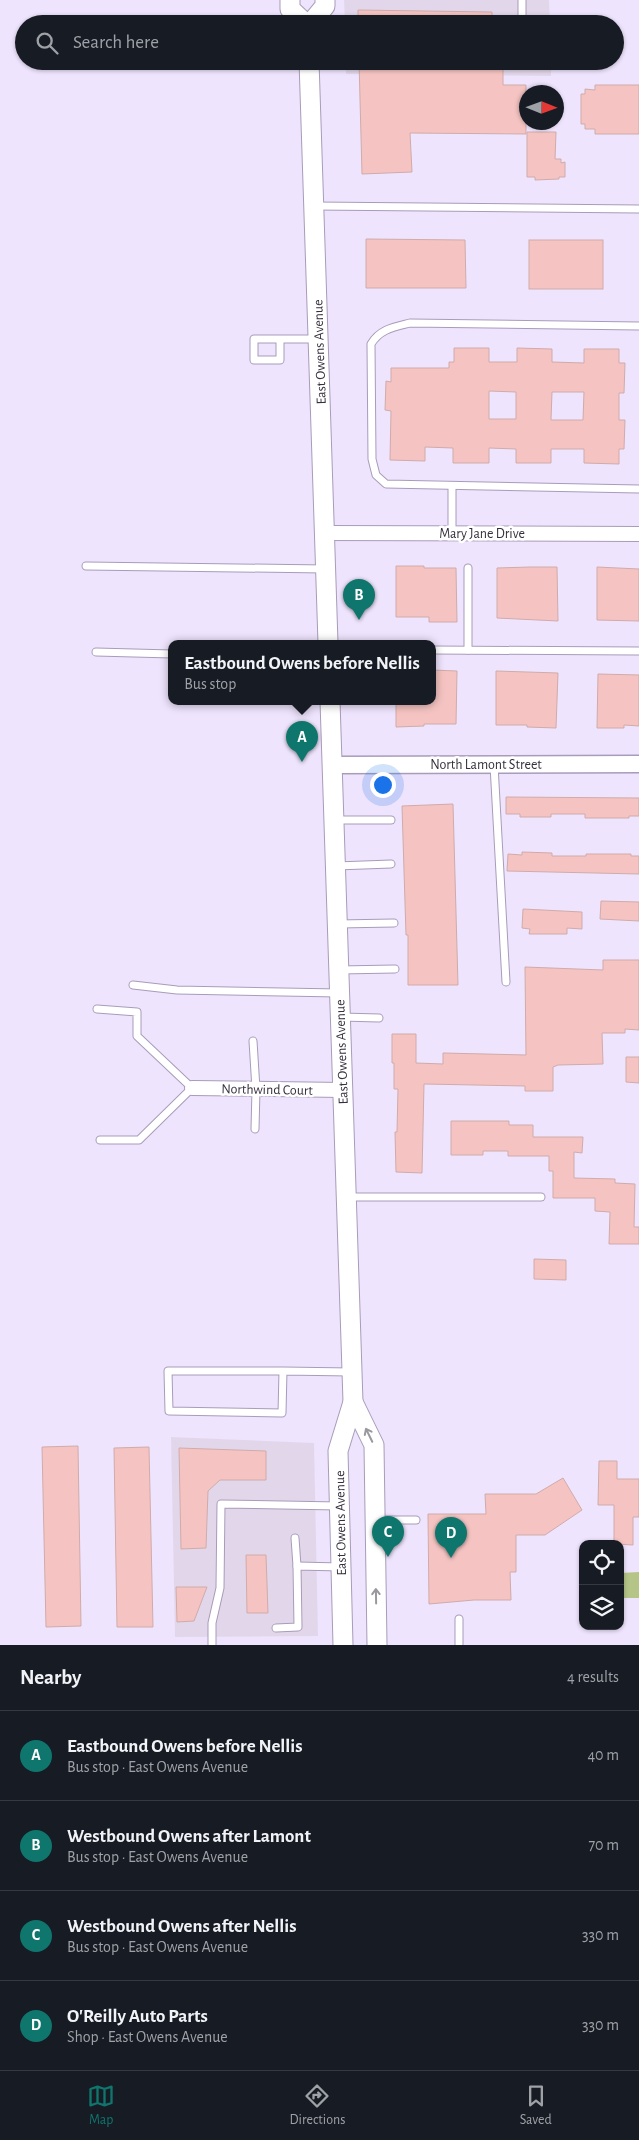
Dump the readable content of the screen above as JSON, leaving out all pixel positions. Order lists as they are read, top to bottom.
{
  "streets": {
    "main road": ["East Owens Avenue"],
    "street": ["Mary Jane Drive", "North Lamont Street", "Northwind Court"]
  },
  "crossings": [
    ["East Owens Avenue", "Mary Jane Drive"],
    ["East Owens Avenue", "North Lamont Street"],
    ["East Owens Avenue", "Northwind Court"]
  ],
  "north": "right",
  "page": {
    "search": "Search here",
    "pins": [
      "B",
      "A",
      "C",
      "D"
    ],
    "popup": ["Eastbound Owens before Nellis", "Bus stop"],
    "heading": ["Nearby", "4 results"],
    "list": [
      {
        "mark": "A",
        "name": "Eastbound Owens before Nellis",
        "note": "Bus stop · East Owens Avenue",
        "value": "40 m"
      },
      {
        "mark": "B",
        "name": "Westbound Owens after Lamont",
        "note": "Bus stop · East Owens Avenue",
        "value": "70 m"
      },
      {
        "mark": "C",
        "name": "Westbound Owens after Nellis",
        "note": "Bus stop · East Owens Avenue",
        "value": "330 m"
      },
      {
        "mark": "D",
        "name": "O'Reilly Auto Parts",
        "note": "Shop · East Owens Avenue",
        "value": "330 m"
      }
    ],
    "nav": ["Map", "Directions", "Saved"]
  }
}
